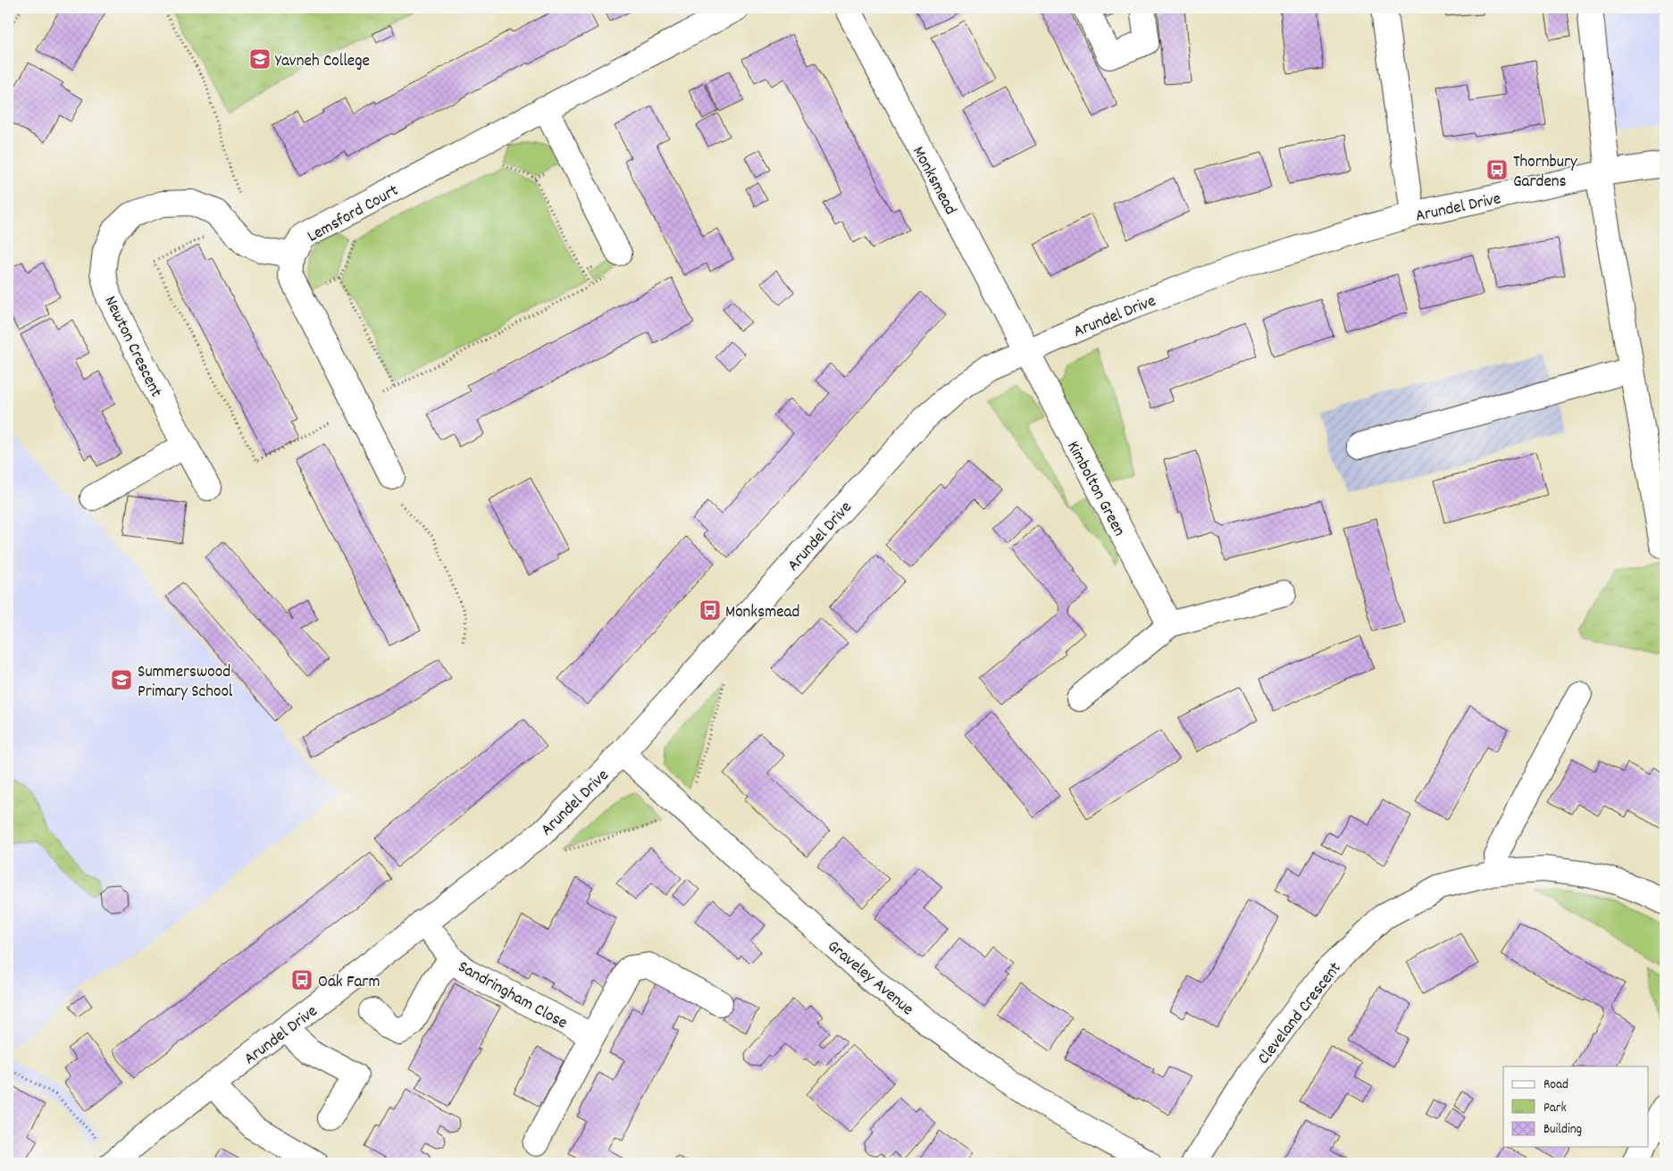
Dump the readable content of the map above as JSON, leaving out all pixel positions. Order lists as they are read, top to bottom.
{
  "streets": {
    "street": [
      "Monksmead",
      "Arundel Drive",
      "Lemsford Court",
      "Newton Crescent",
      "Kimbolton Green",
      "Graveley Avenue",
      "Sandringham Close",
      "Cleveland Crescent"
    ]
  },
  "crossings": [
    ["Monksmead", "Arundel Drive"],
    ["Monksmead", "Kimbolton Green"],
    ["Arundel Drive", "Kimbolton Green"],
    ["Arundel Drive", "Graveley Avenue"],
    ["Arundel Drive", "Sandringham Close"],
    ["Lemsford Court", "Newton Crescent"]
  ],
  "places": {
    "school or university": ["Yavneh College", "Summerswood Primary School"],
    "bus stop": ["Thornbury Gardens", "Monksmead", "Oak Farm"]
  },
  "legend": ["Road", "Park", "Building"]
}
